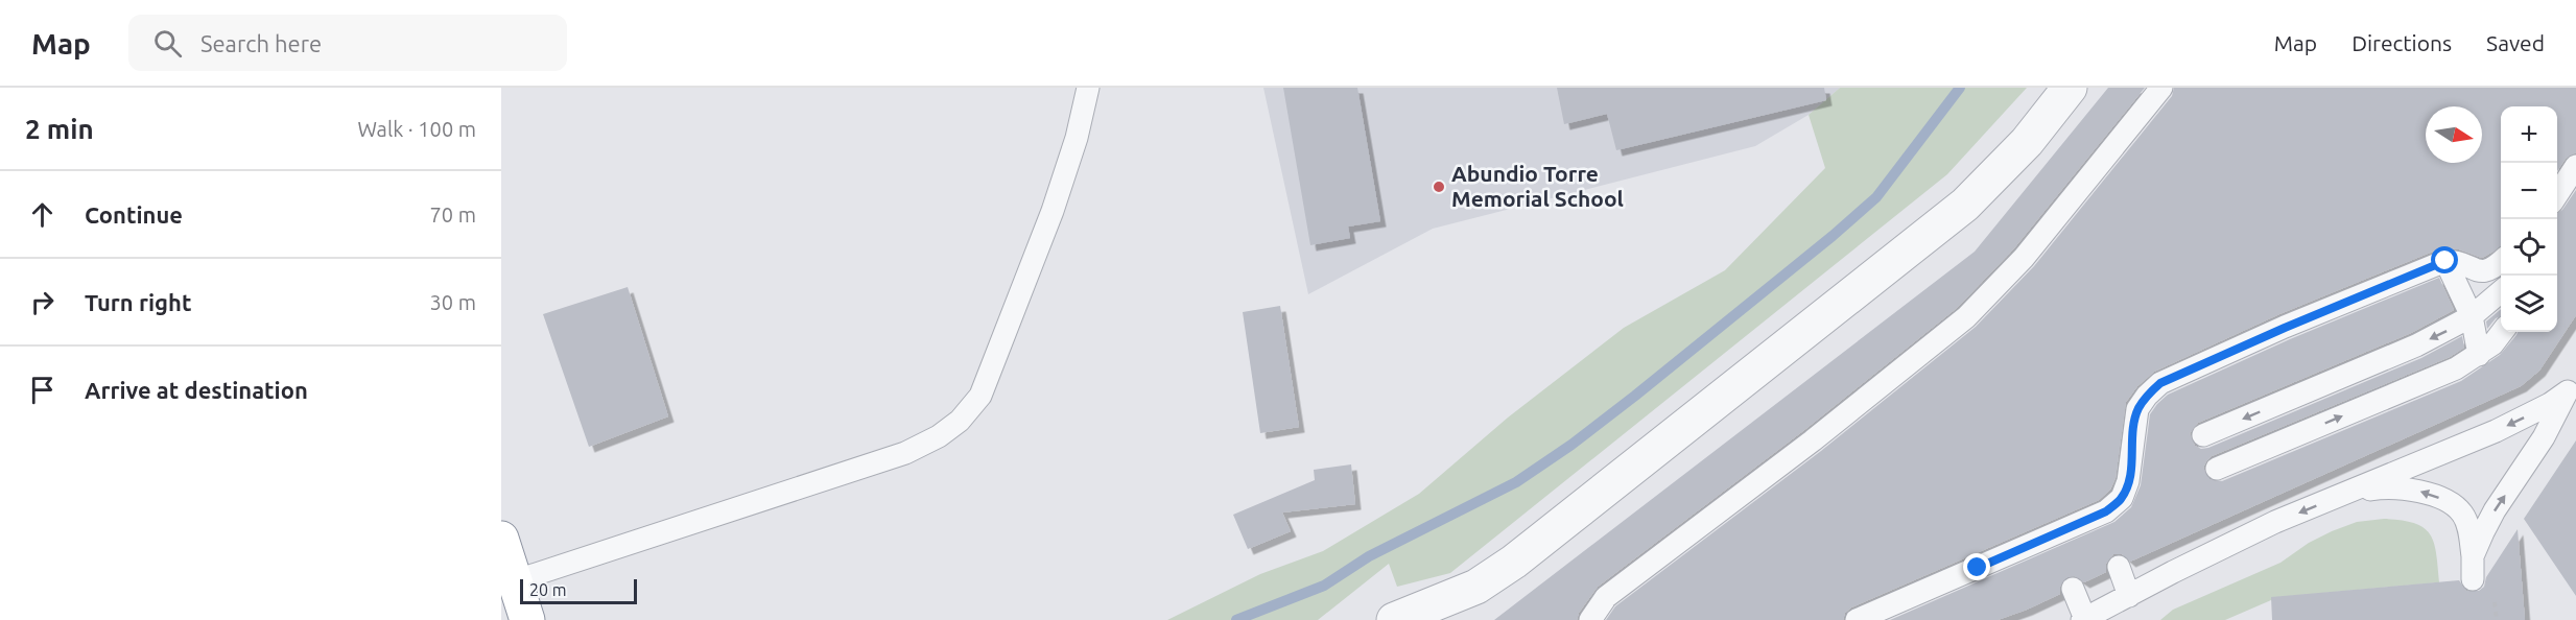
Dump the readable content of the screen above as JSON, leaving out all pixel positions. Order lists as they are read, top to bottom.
{
  "places": ["Abundio Torre Memorial School"],
  "scale_bar": "20 m",
  "north": "right",
  "page": {
    "header": "Map",
    "search": "Search here",
    "nav": ["Map", "Directions", "Saved"],
    "heading": ["2 min", "Walk · 100 m"],
    "map_buttons": ["+", "−"],
    "list": [
      ["Continue", "70 m"],
      ["Turn right", "30 m"],
      "Arrive at destination"
    ],
    "scale": "20 m"
  }
}
